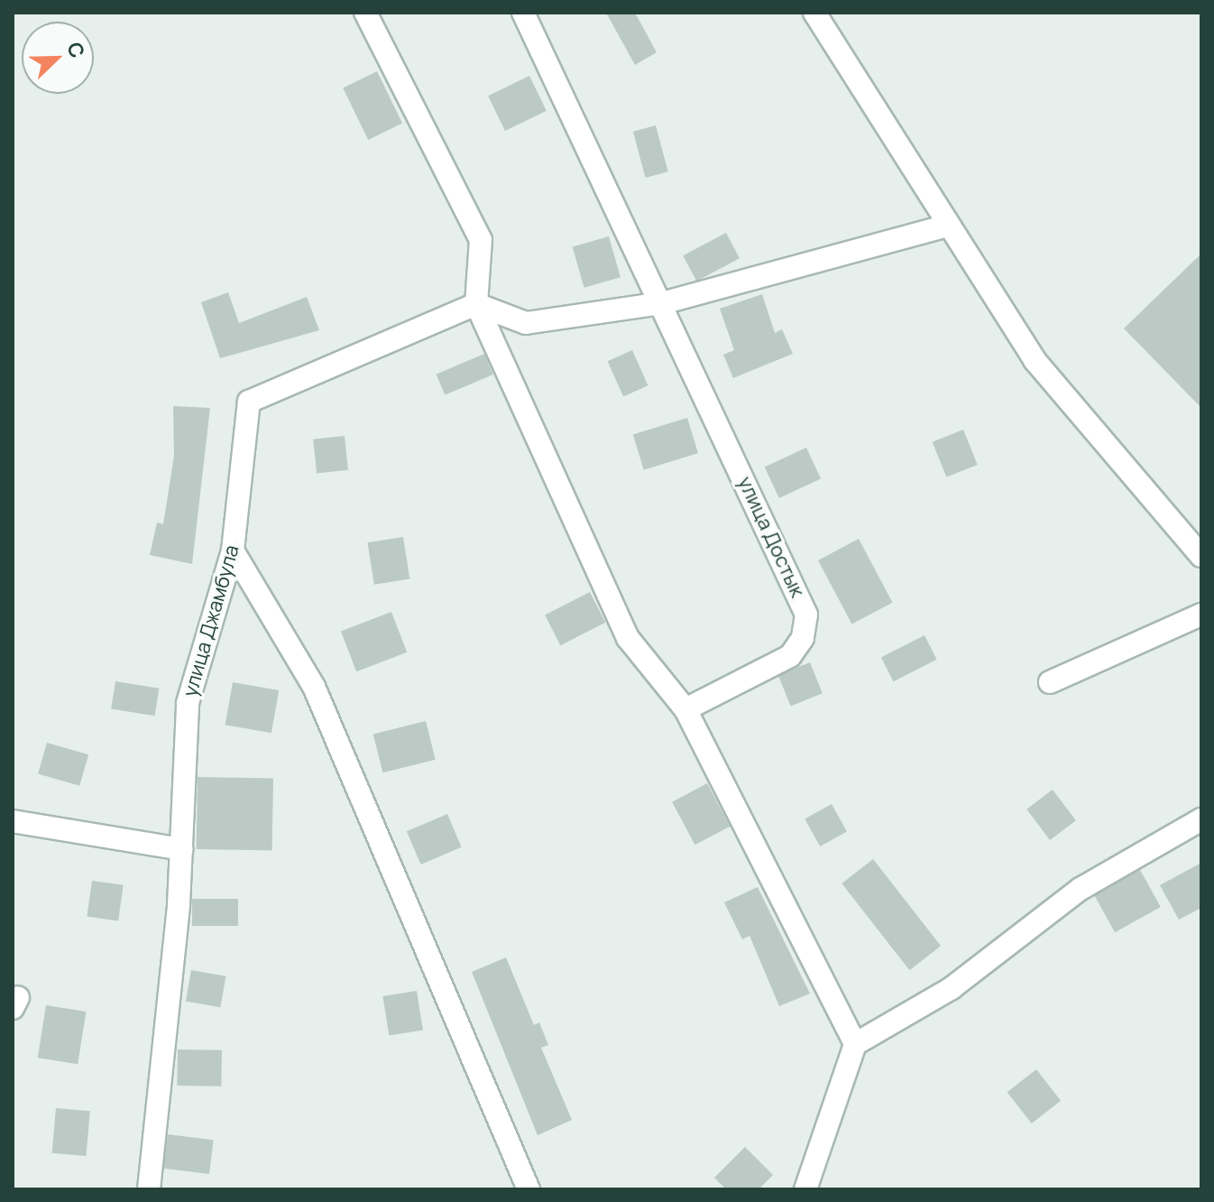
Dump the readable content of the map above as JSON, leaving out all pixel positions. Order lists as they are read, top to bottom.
{
  "streets": {
    "street": ["улица Достык", "улица Джамбула"]
  },
  "north": "top right"
}
